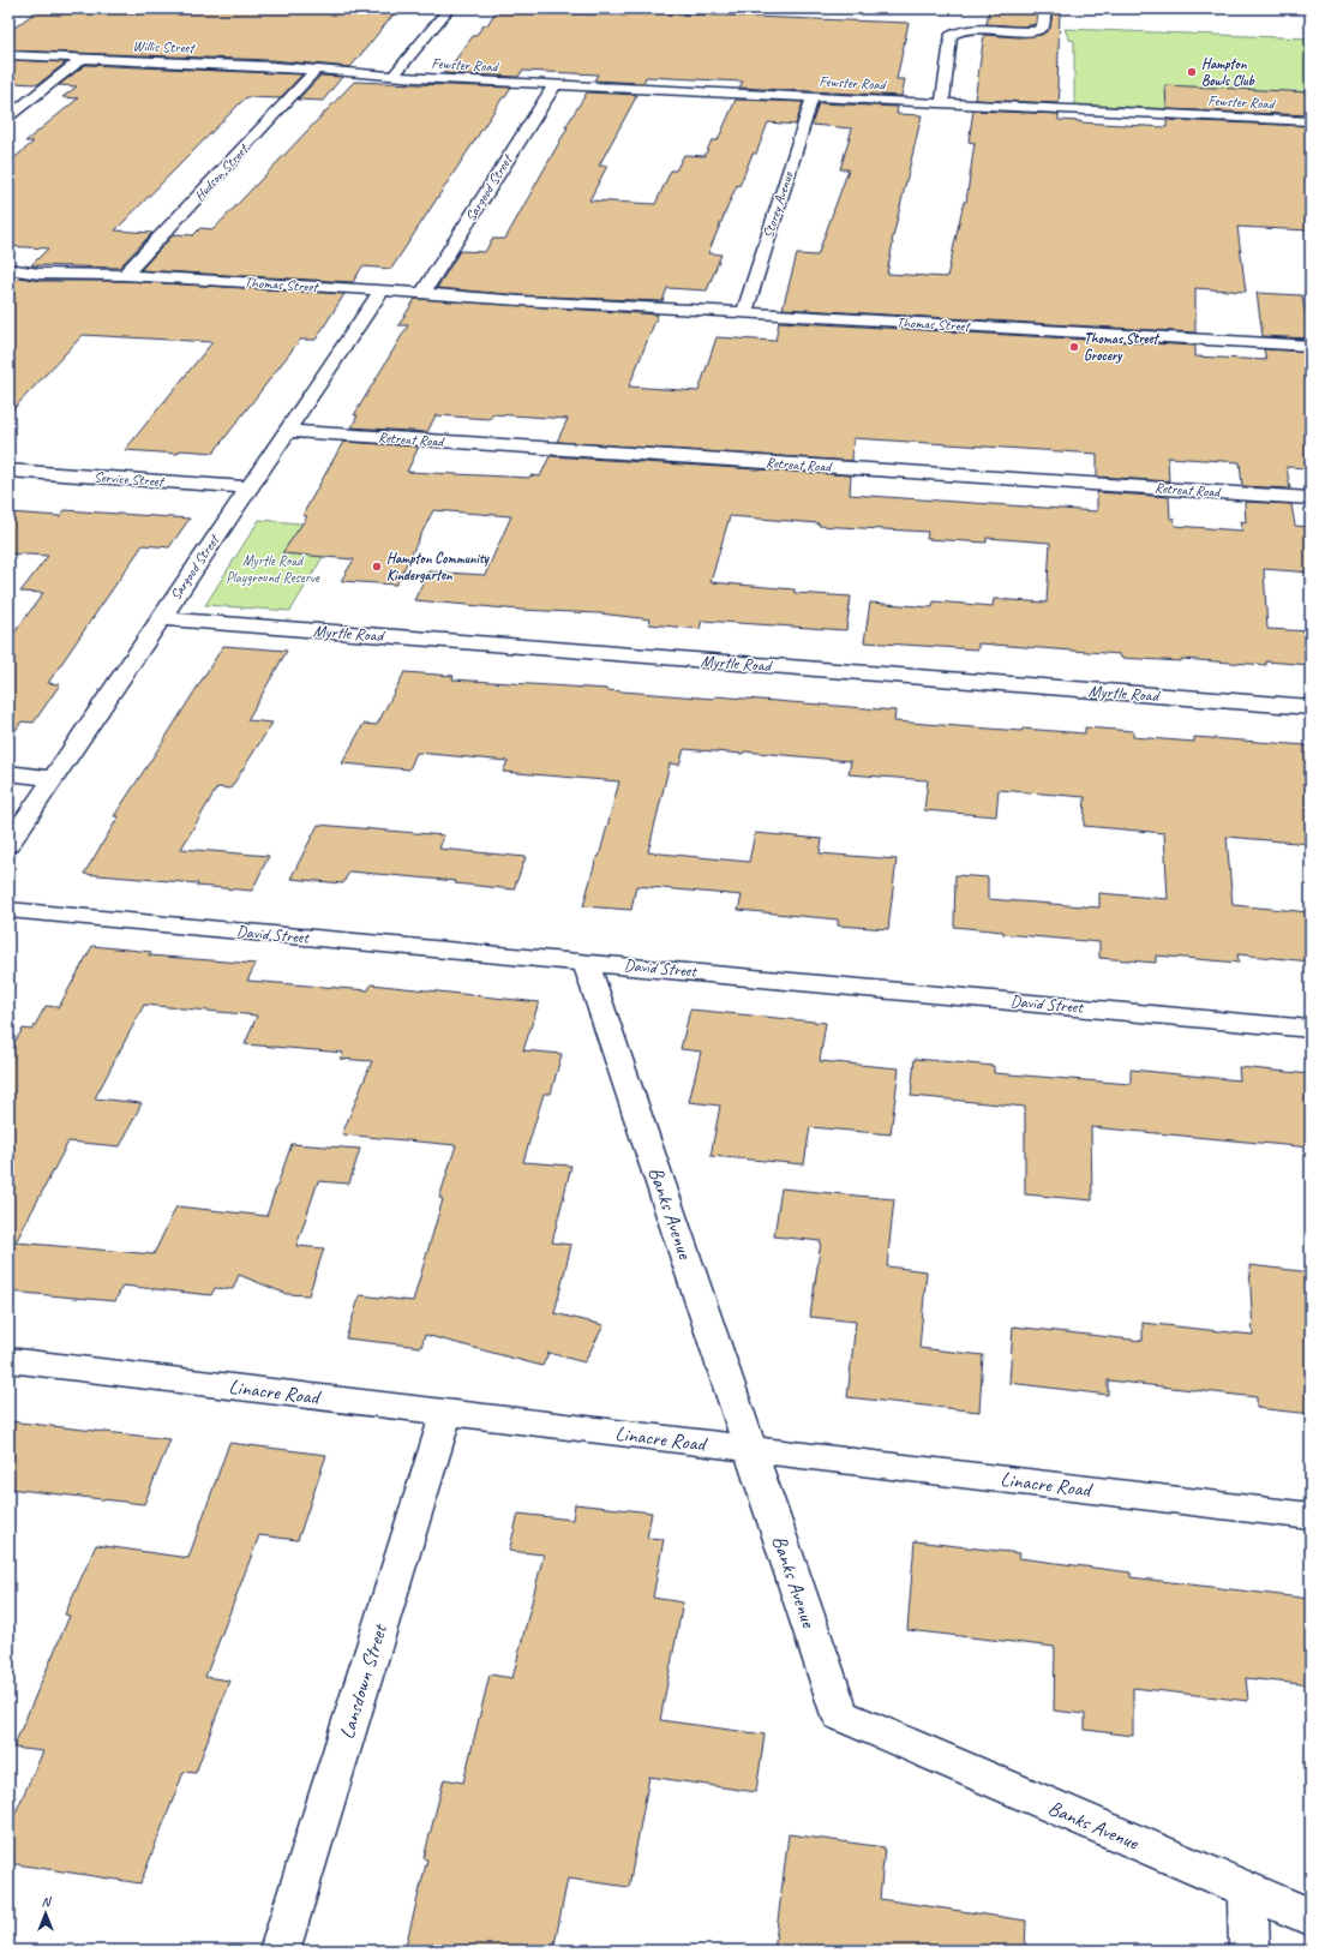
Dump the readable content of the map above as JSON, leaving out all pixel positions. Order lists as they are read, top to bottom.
{
  "streets": {
    "street": [
      "Willis Street",
      "Fewster Road",
      "Hudson Street",
      "Sargood Street",
      "Storey Avenue",
      "Thomas Street",
      "Retreat Road",
      "Service Street",
      "Myrtle Road",
      "David Street",
      "Banks Avenue",
      "Linacre Road",
      "Lansdown Street"
    ]
  },
  "crossings": [
    ["Willis Street", "Fewster Road"],
    ["Willis Street", "Hudson Street"],
    ["Fewster Road", "Sargood Street"],
    ["Fewster Road", "Storey Avenue"],
    ["Hudson Street", "Thomas Street"],
    ["Sargood Street", "Thomas Street"],
    ["Sargood Street", "Retreat Road"],
    ["Sargood Street", "Service Street"],
    ["Sargood Street", "Myrtle Road"],
    ["Storey Avenue", "Thomas Street"],
    ["David Street", "Banks Avenue"],
    ["Banks Avenue", "Linacre Road"],
    ["Linacre Road", "Lansdown Street"]
  ],
  "parks": ["Myrtle Road Playground Reserve"],
  "places": ["Hampton Bowls Club", "Thomas Street Grocery", "Hampton Community Kindergarten"],
  "north": "top"
}
